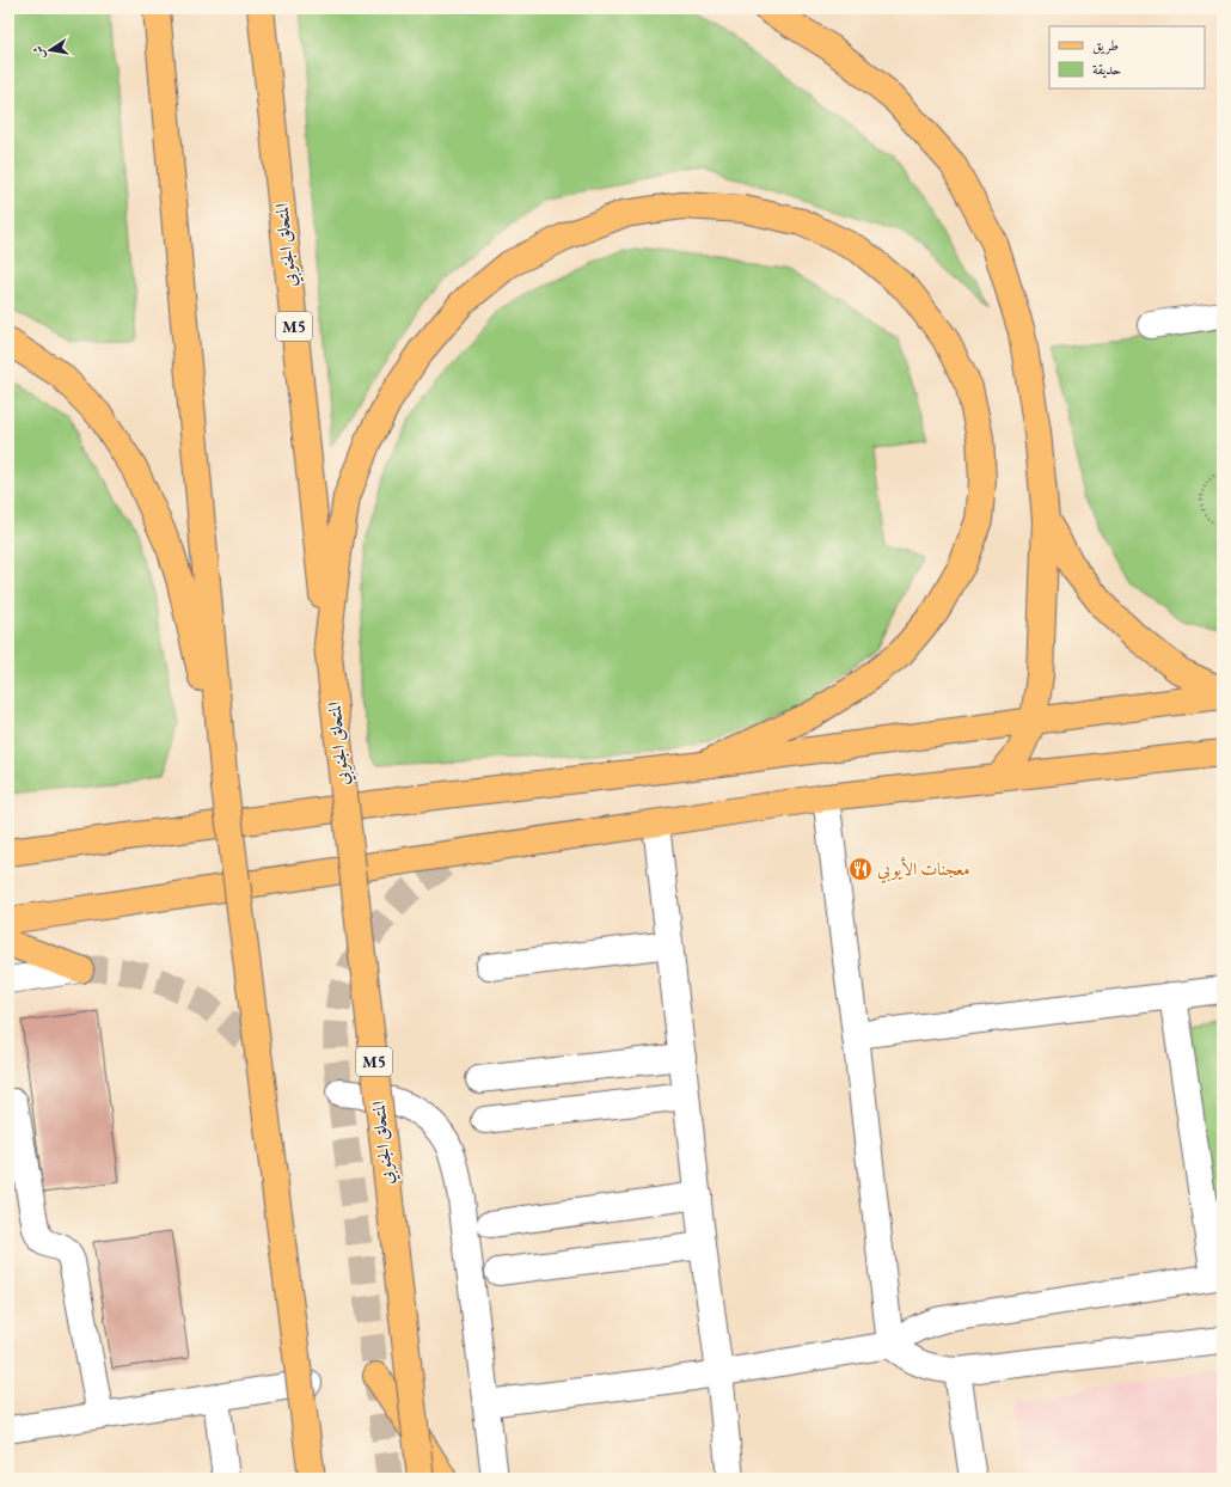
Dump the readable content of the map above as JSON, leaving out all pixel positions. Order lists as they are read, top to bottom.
{
  "streets": {
    "main road": ["المتحلق الجنوبي", "M5"]
  },
  "places": {
    "restaurant": ["معجنات الأيوبي"]
  },
  "legend": ["طريق", "حديقة"],
  "north": "left"
}
